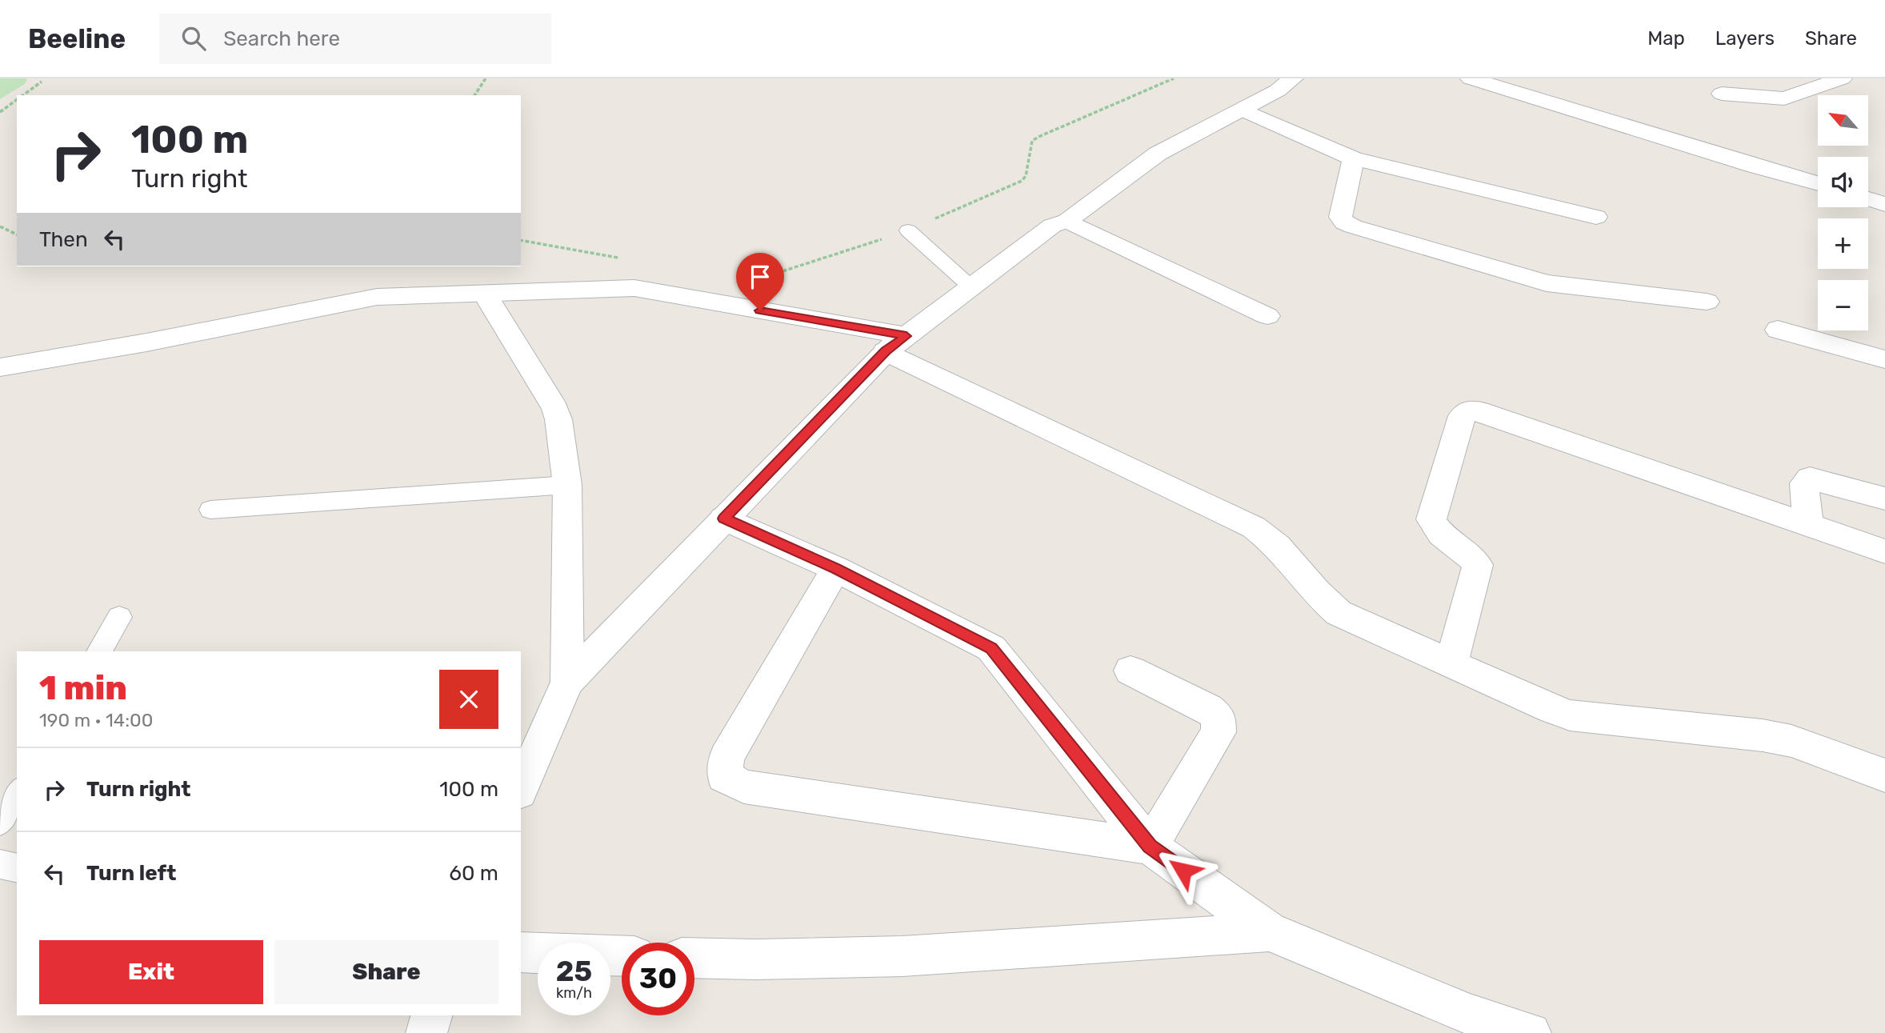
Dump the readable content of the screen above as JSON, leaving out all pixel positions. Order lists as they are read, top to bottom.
{
  "north": "top left",
  "page": {
    "header": "Beeline",
    "search": "Search here",
    "nav": ["Map", "Layers", "Share"],
    "map_buttons": ["+", "−"],
    "turn": ["100 m", "Turn right"],
    "then": "Then",
    "heading": ["1 min", "190 m · 14:00"],
    "list": [
      {
        "name": "Turn right",
        "value": "100 m"
      },
      {
        "name": "Turn left",
        "value": "60 m"
      }
    ],
    "buttons": ["Exit", "Share"],
    "speed": "25 km/h",
    "limit": "30"
  }
}
